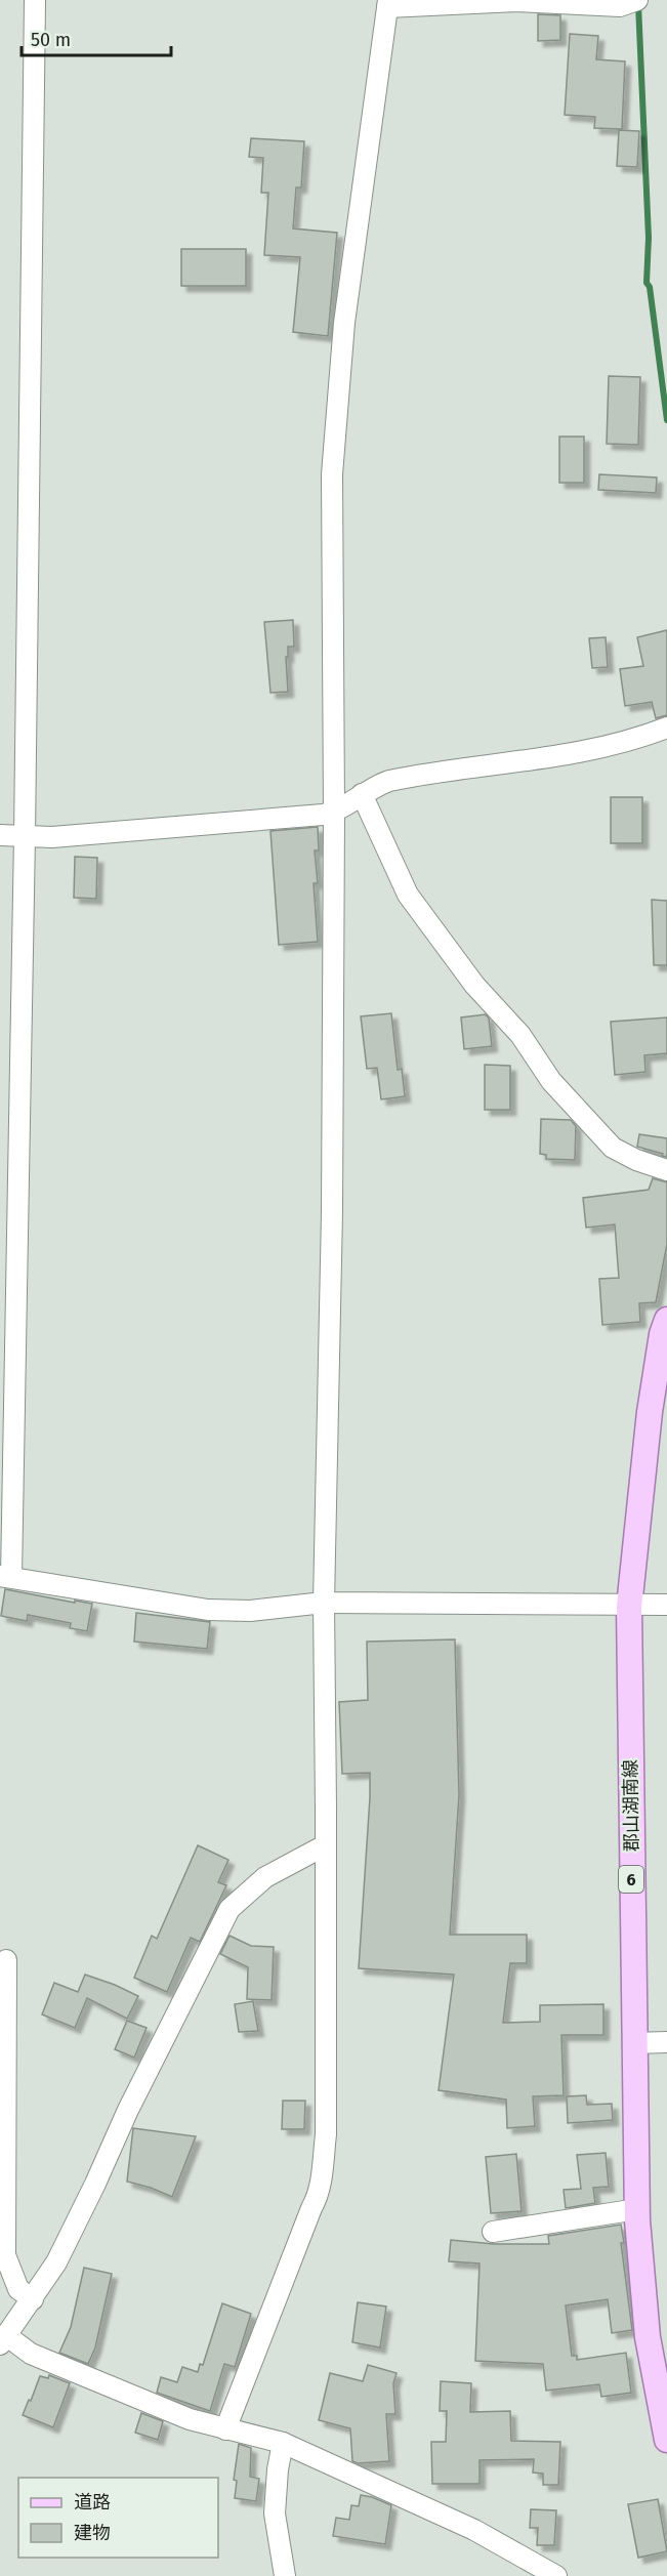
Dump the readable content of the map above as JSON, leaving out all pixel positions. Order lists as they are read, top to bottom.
{
  "streets": {
    "main road": ["郡山湖南線", "6"]
  },
  "legend": ["道路", "建物"],
  "scale_bar": "50 m"
}
